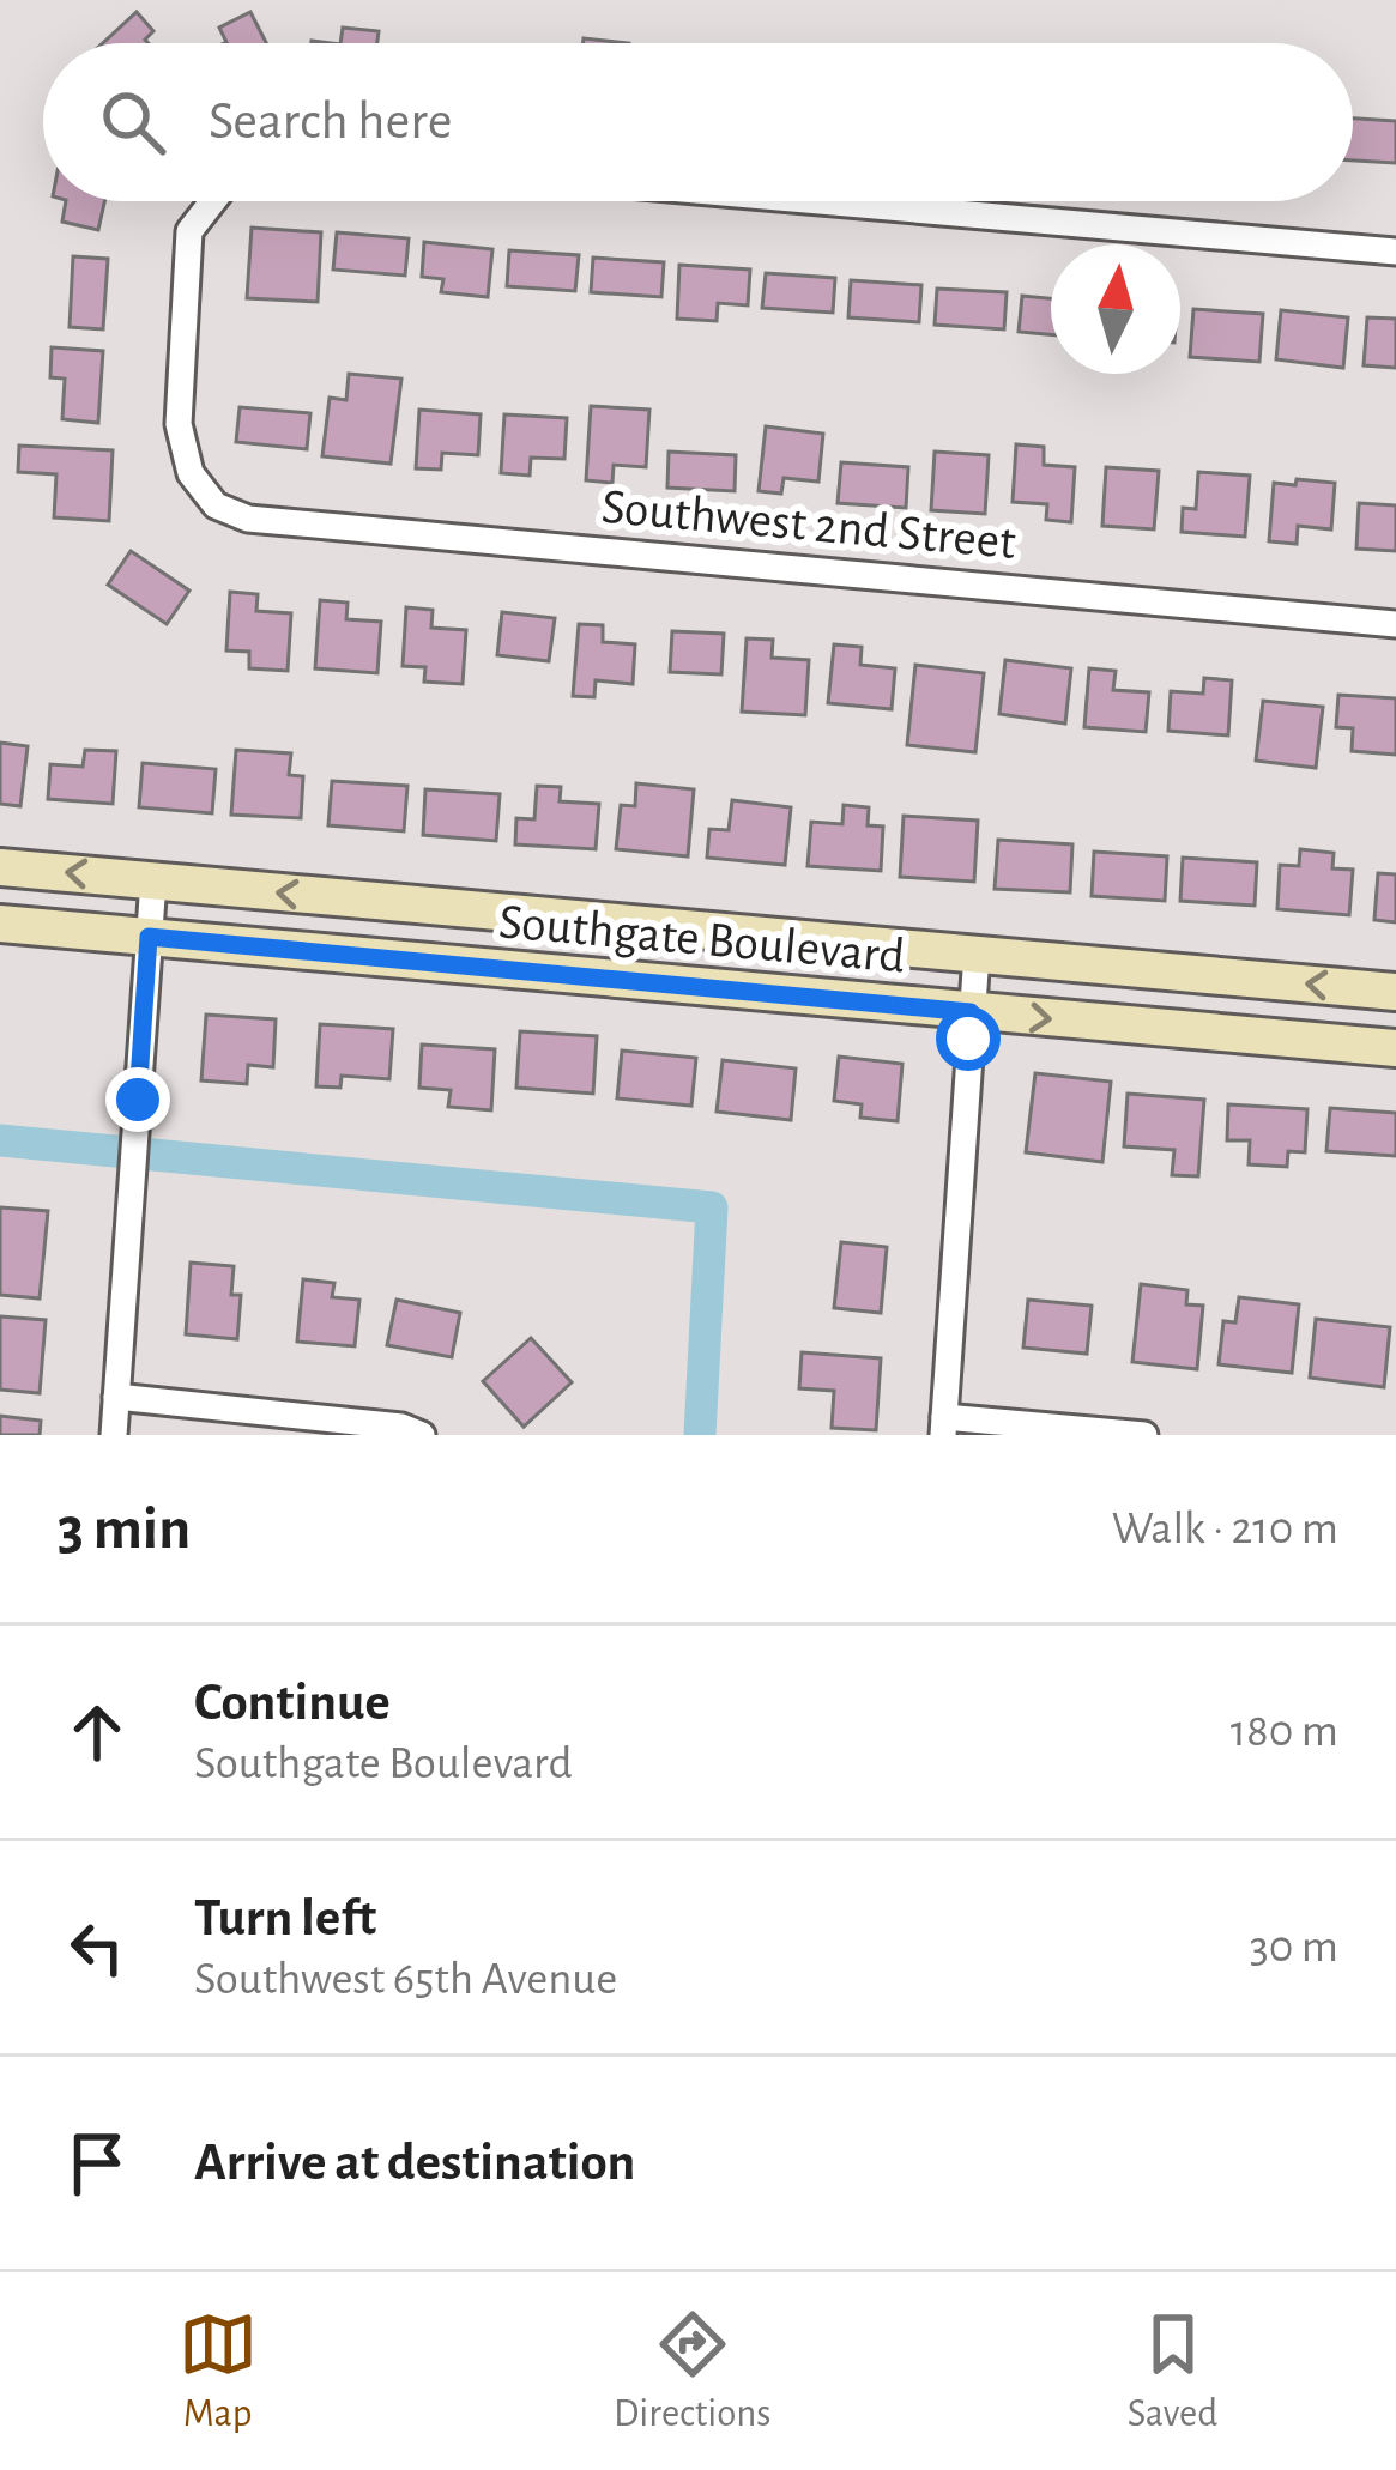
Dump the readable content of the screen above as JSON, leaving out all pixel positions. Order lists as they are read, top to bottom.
{
  "streets": {
    "main road": ["Southgate Boulevard"],
    "street": ["Southwest 2nd Street"]
  },
  "north": "top",
  "page": {
    "search": "Search here",
    "heading": ["3 min", "Walk · 210 m"],
    "list": [
      ["Continue", "Southgate Boulevard", "180 m"],
      ["Turn left", "Southwest 65th Avenue", "30 m"],
      "Arrive at destination"
    ],
    "nav": ["Map", "Directions", "Saved"]
  }
}
